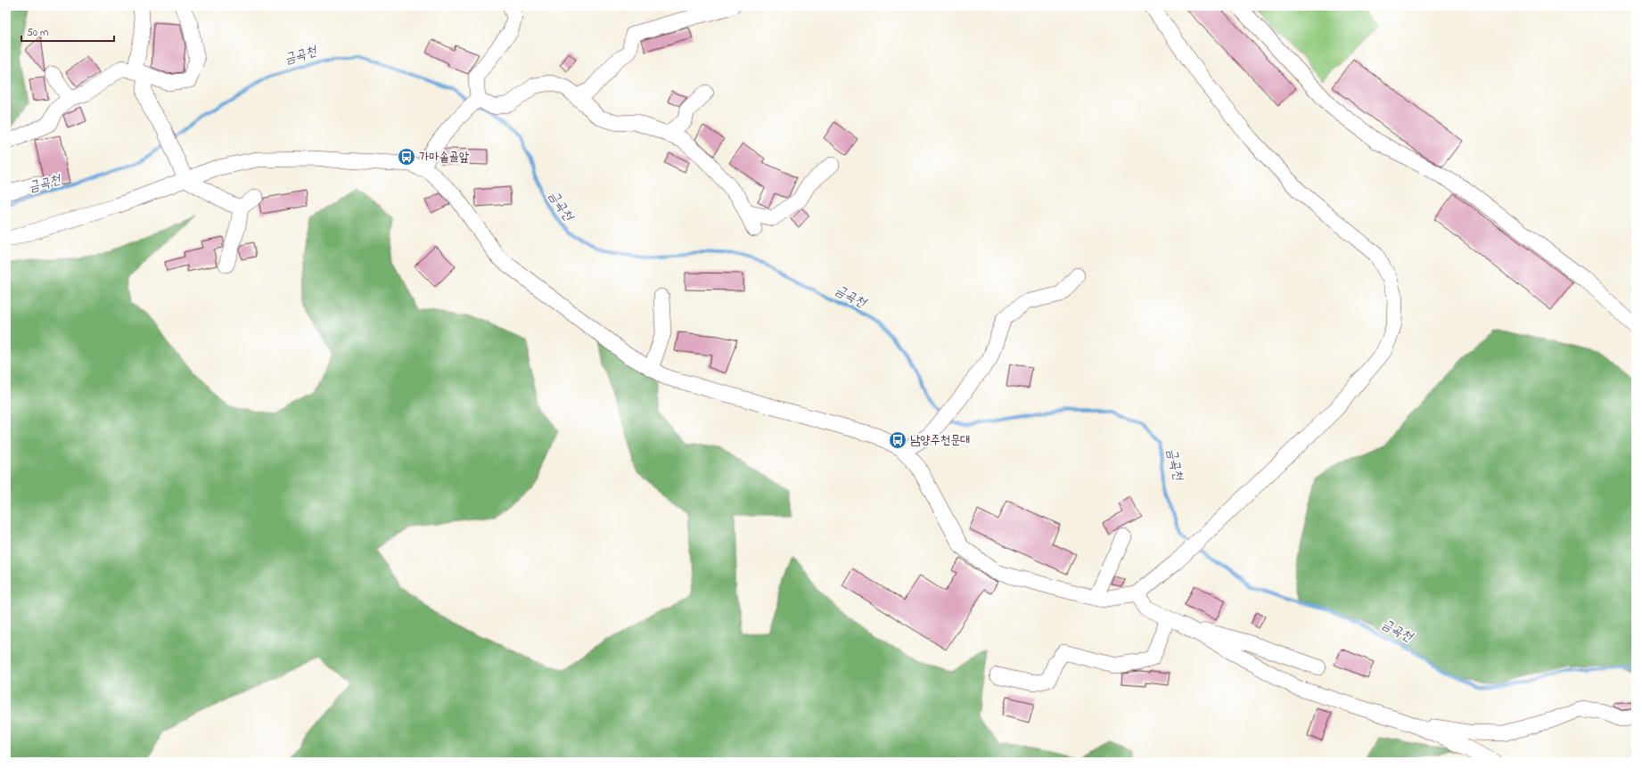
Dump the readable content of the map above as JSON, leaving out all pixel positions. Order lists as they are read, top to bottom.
{
  "water": ["금곡천"],
  "places": {
    "bus stop": ["가마솥골앞", "남양주천문대"]
  },
  "scale_bar": "50 m"
}
